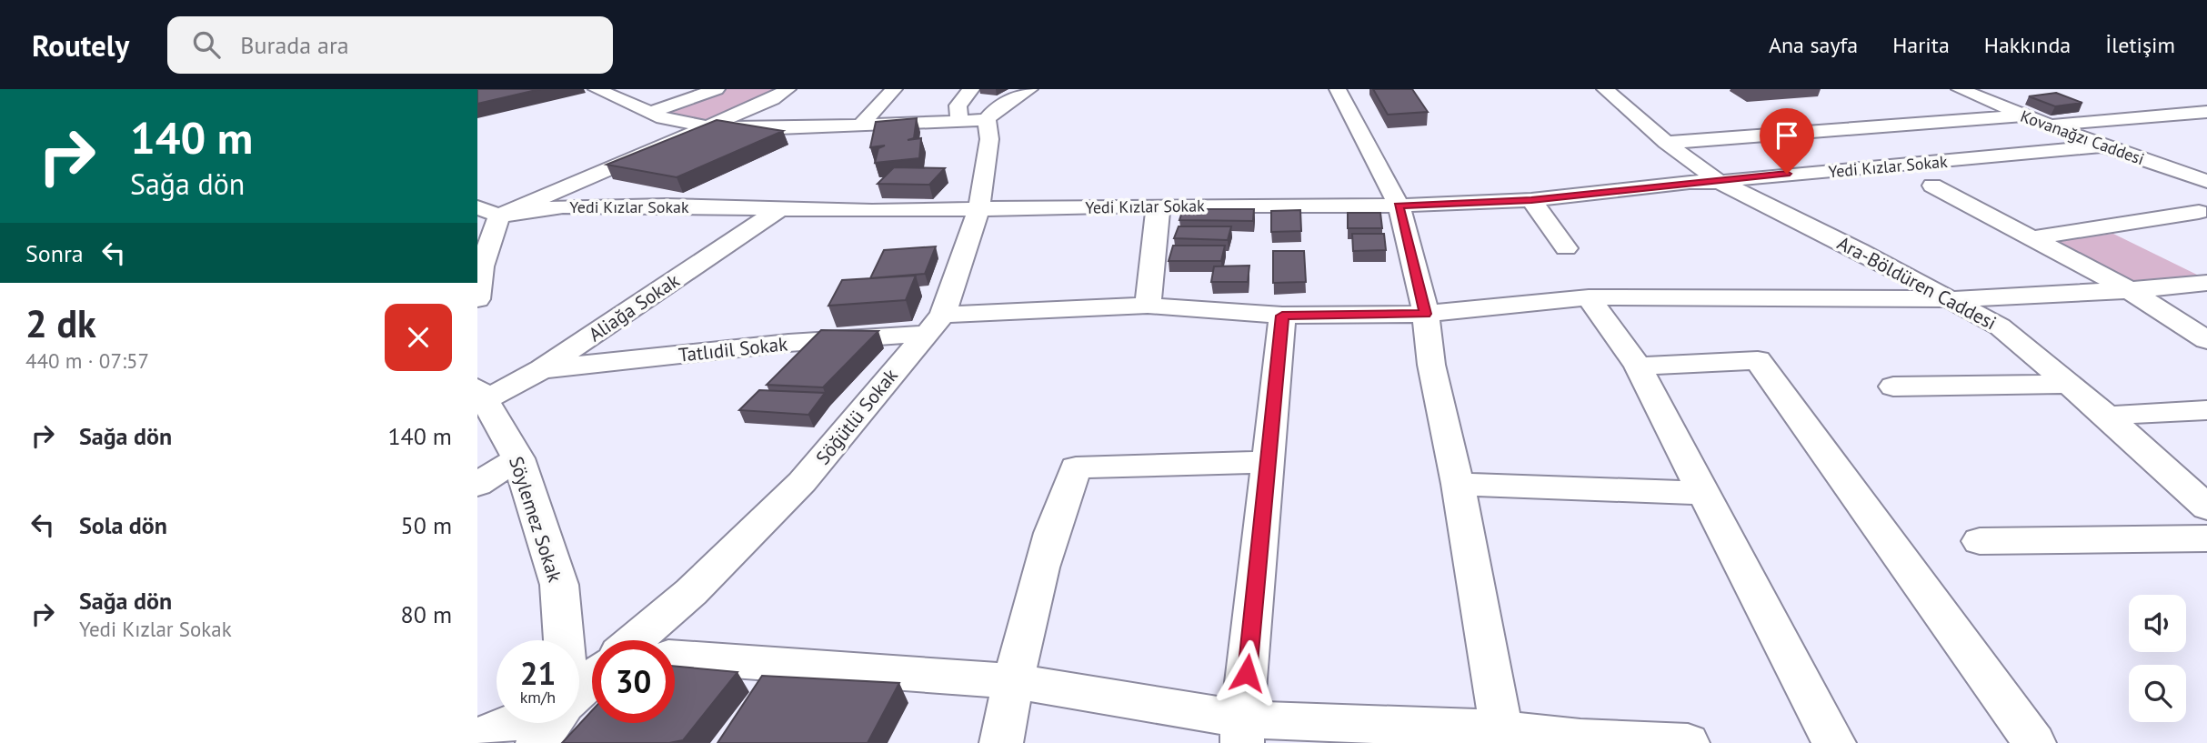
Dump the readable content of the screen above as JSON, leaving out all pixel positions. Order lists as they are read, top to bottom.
{
  "streets": {
    "street": [
      "Kovanağzı Caddesi",
      "Yedi Kızlar Sokak",
      "Ara-Böldüren Caddesi",
      "Aliağa Sokak",
      "Tatlıdil Sokak",
      "Söğütlü Sokak",
      "Söylemez Sokak"
    ]
  },
  "crossings": [
    ["Kovanağzı Caddesi", "Yedi Kızlar Sokak"],
    ["Yedi Kızlar Sokak", "Ara-Böldüren Caddesi"],
    ["Yedi Kızlar Sokak", "Aliağa Sokak"],
    ["Yedi Kızlar Sokak", "Söğütlü Sokak"],
    ["Ara-Böldüren Caddesi", "Tatlıdil Sokak"],
    ["Aliağa Sokak", "Tatlıdil Sokak"],
    ["Aliağa Sokak", "Söylemez Sokak"],
    ["Tatlıdil Sokak", "Söğütlü Sokak"]
  ],
  "page": {
    "header": "Routely",
    "search": "Burada ara",
    "nav": [
      "Ana sayfa",
      "Harita",
      "Hakkında",
      "İletişim"
    ],
    "turn": ["140 m", "Sağa dön"],
    "then": "Sonra",
    "heading": ["2 dk", "440 m · 07:57"],
    "list": [
      {
        "name": "Sağa dön",
        "value": "140 m"
      },
      {
        "name": "Sola dön",
        "value": "50 m"
      },
      {
        "name": "Sağa dön",
        "note": "Yedi Kızlar Sokak",
        "value": "80 m"
      }
    ],
    "speed": "21 km/h",
    "limit": "30"
  }
}
